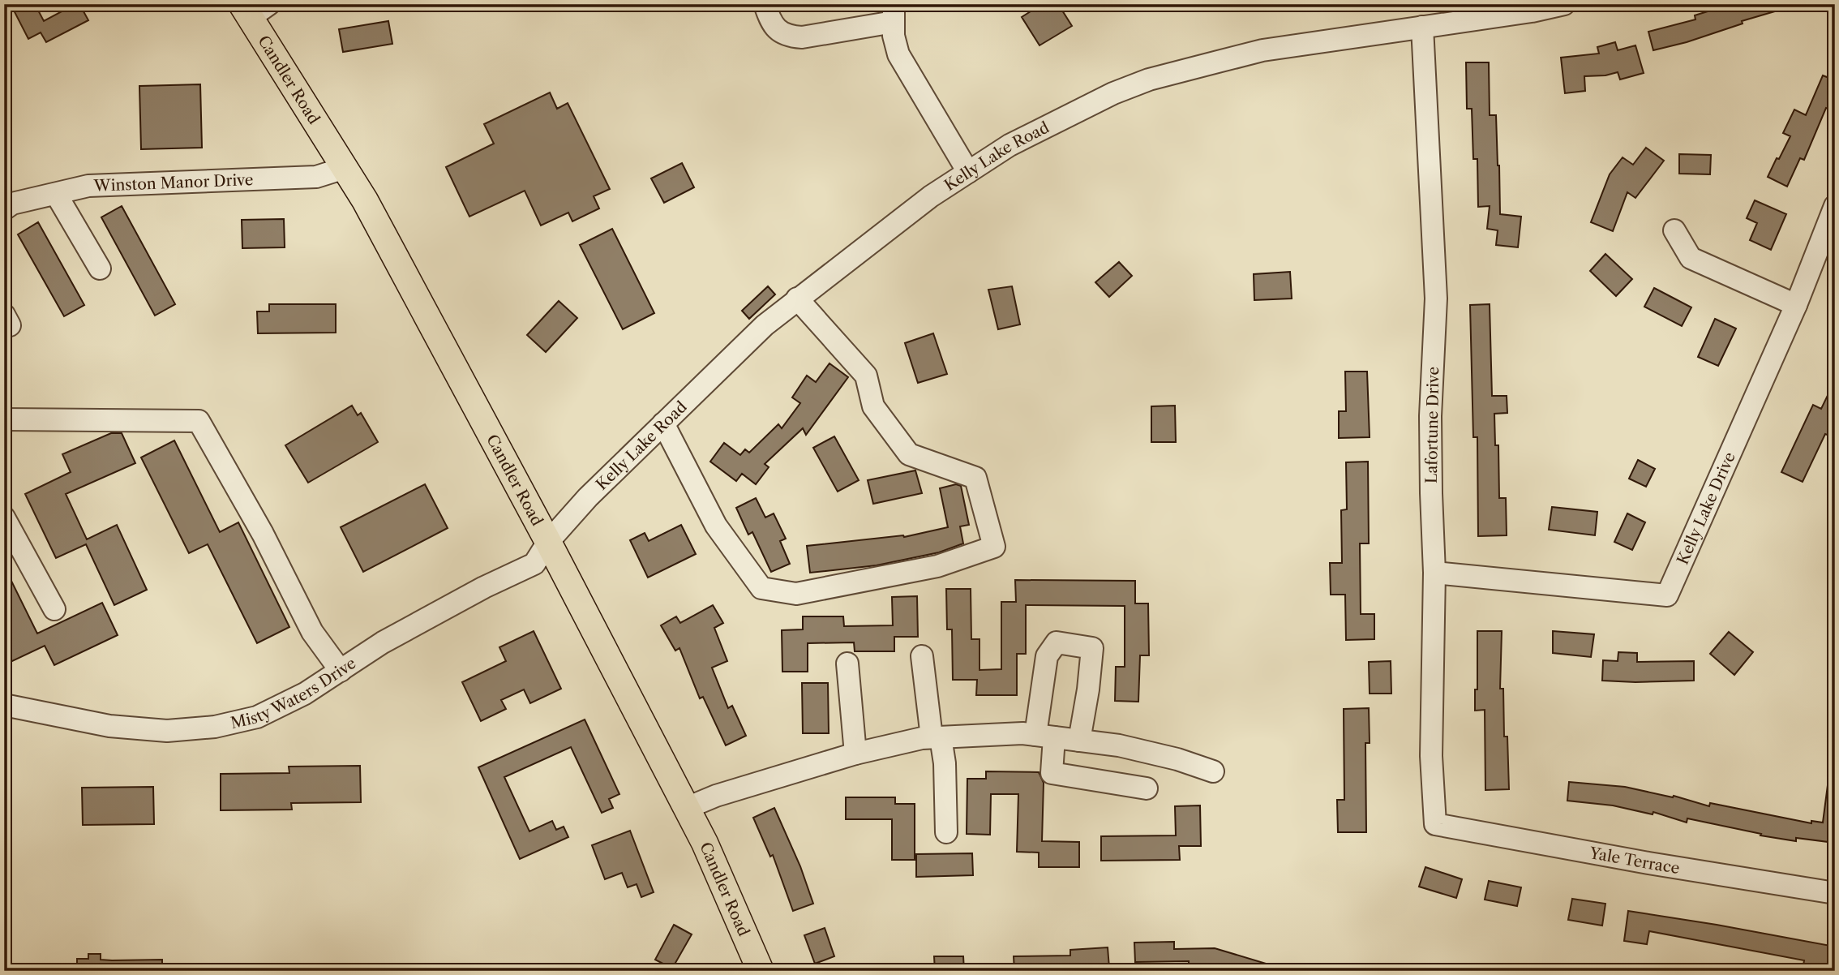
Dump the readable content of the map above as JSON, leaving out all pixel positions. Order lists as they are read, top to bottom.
{
  "streets": {
    "main road": ["Candler Road"],
    "street": [
      "Kelly Lake Road",
      "Winston Manor Drive",
      "Lafortune Drive",
      "Kelly Lake Drive",
      "Misty Waters Drive",
      "Yale Terrace"
    ]
  },
  "crossings": [
    ["Candler Road", "Kelly Lake Road"],
    ["Candler Road", "Winston Manor Drive"],
    ["Candler Road", "Misty Waters Drive"],
    ["Kelly Lake Road", "Lafortune Drive"],
    ["Kelly Lake Road", "Misty Waters Drive"],
    ["Lafortune Drive", "Kelly Lake Drive"],
    ["Lafortune Drive", "Yale Terrace"]
  ]
}
